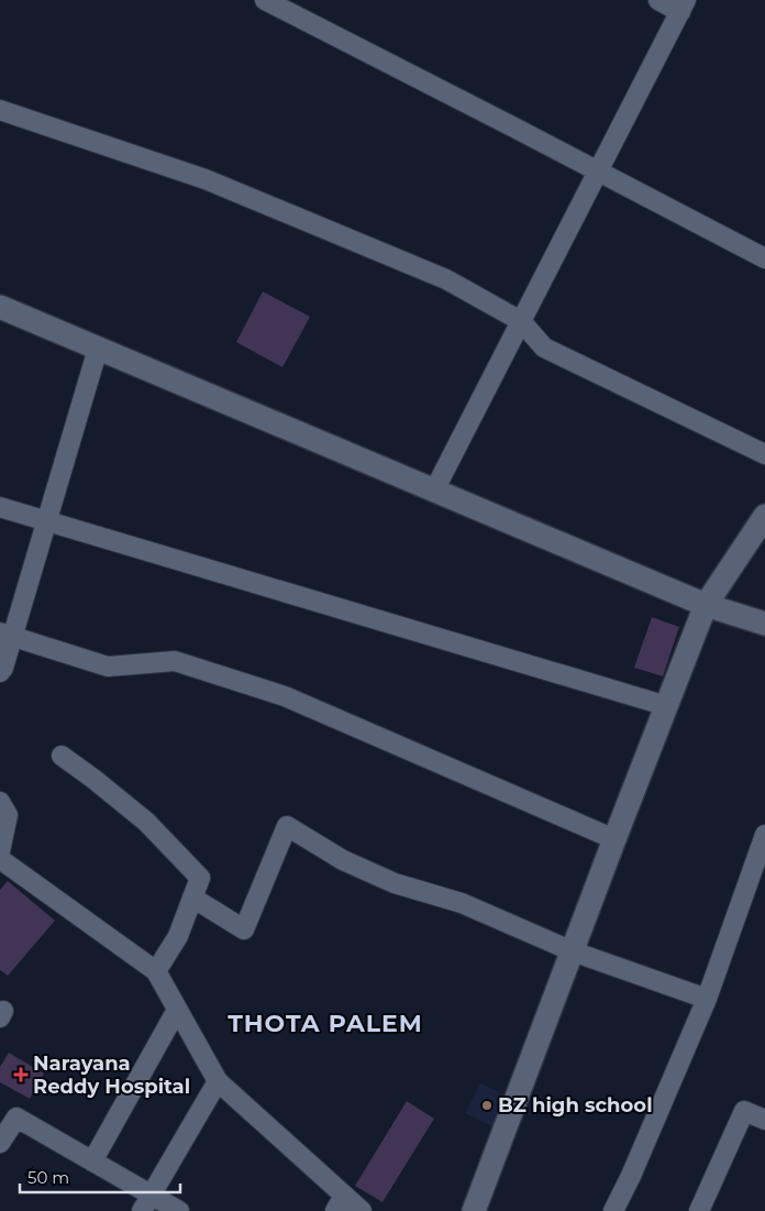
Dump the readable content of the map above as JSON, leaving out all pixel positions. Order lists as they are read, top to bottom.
{
  "districts": ["THOTA PALEM"],
  "places": {
    "health": ["Narayana Reddy Hospital"],
    "other": ["BZ high school"]
  },
  "scale_bar": "50 m"
}
